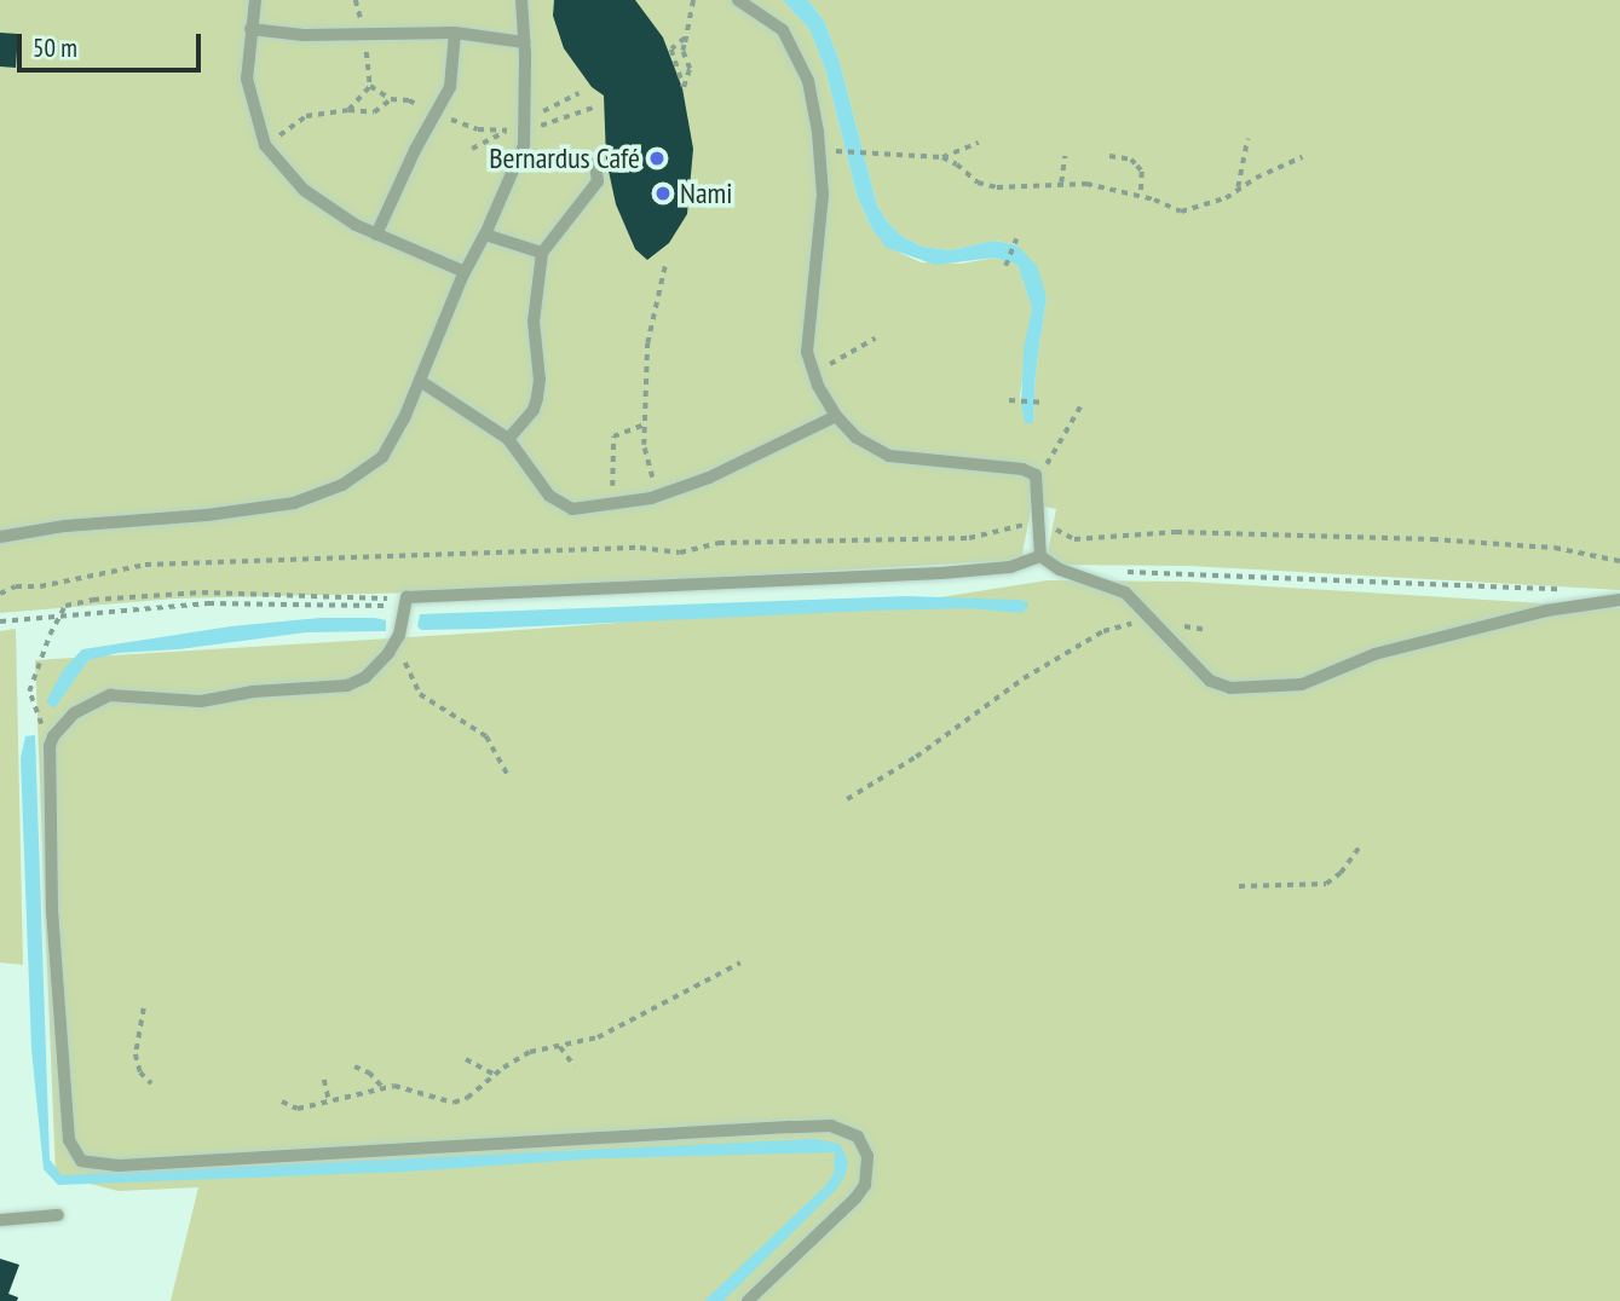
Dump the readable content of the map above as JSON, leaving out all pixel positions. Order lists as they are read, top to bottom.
{
  "places": ["Bernardus Café", "Nami"],
  "scale_bar": "50 m"
}
